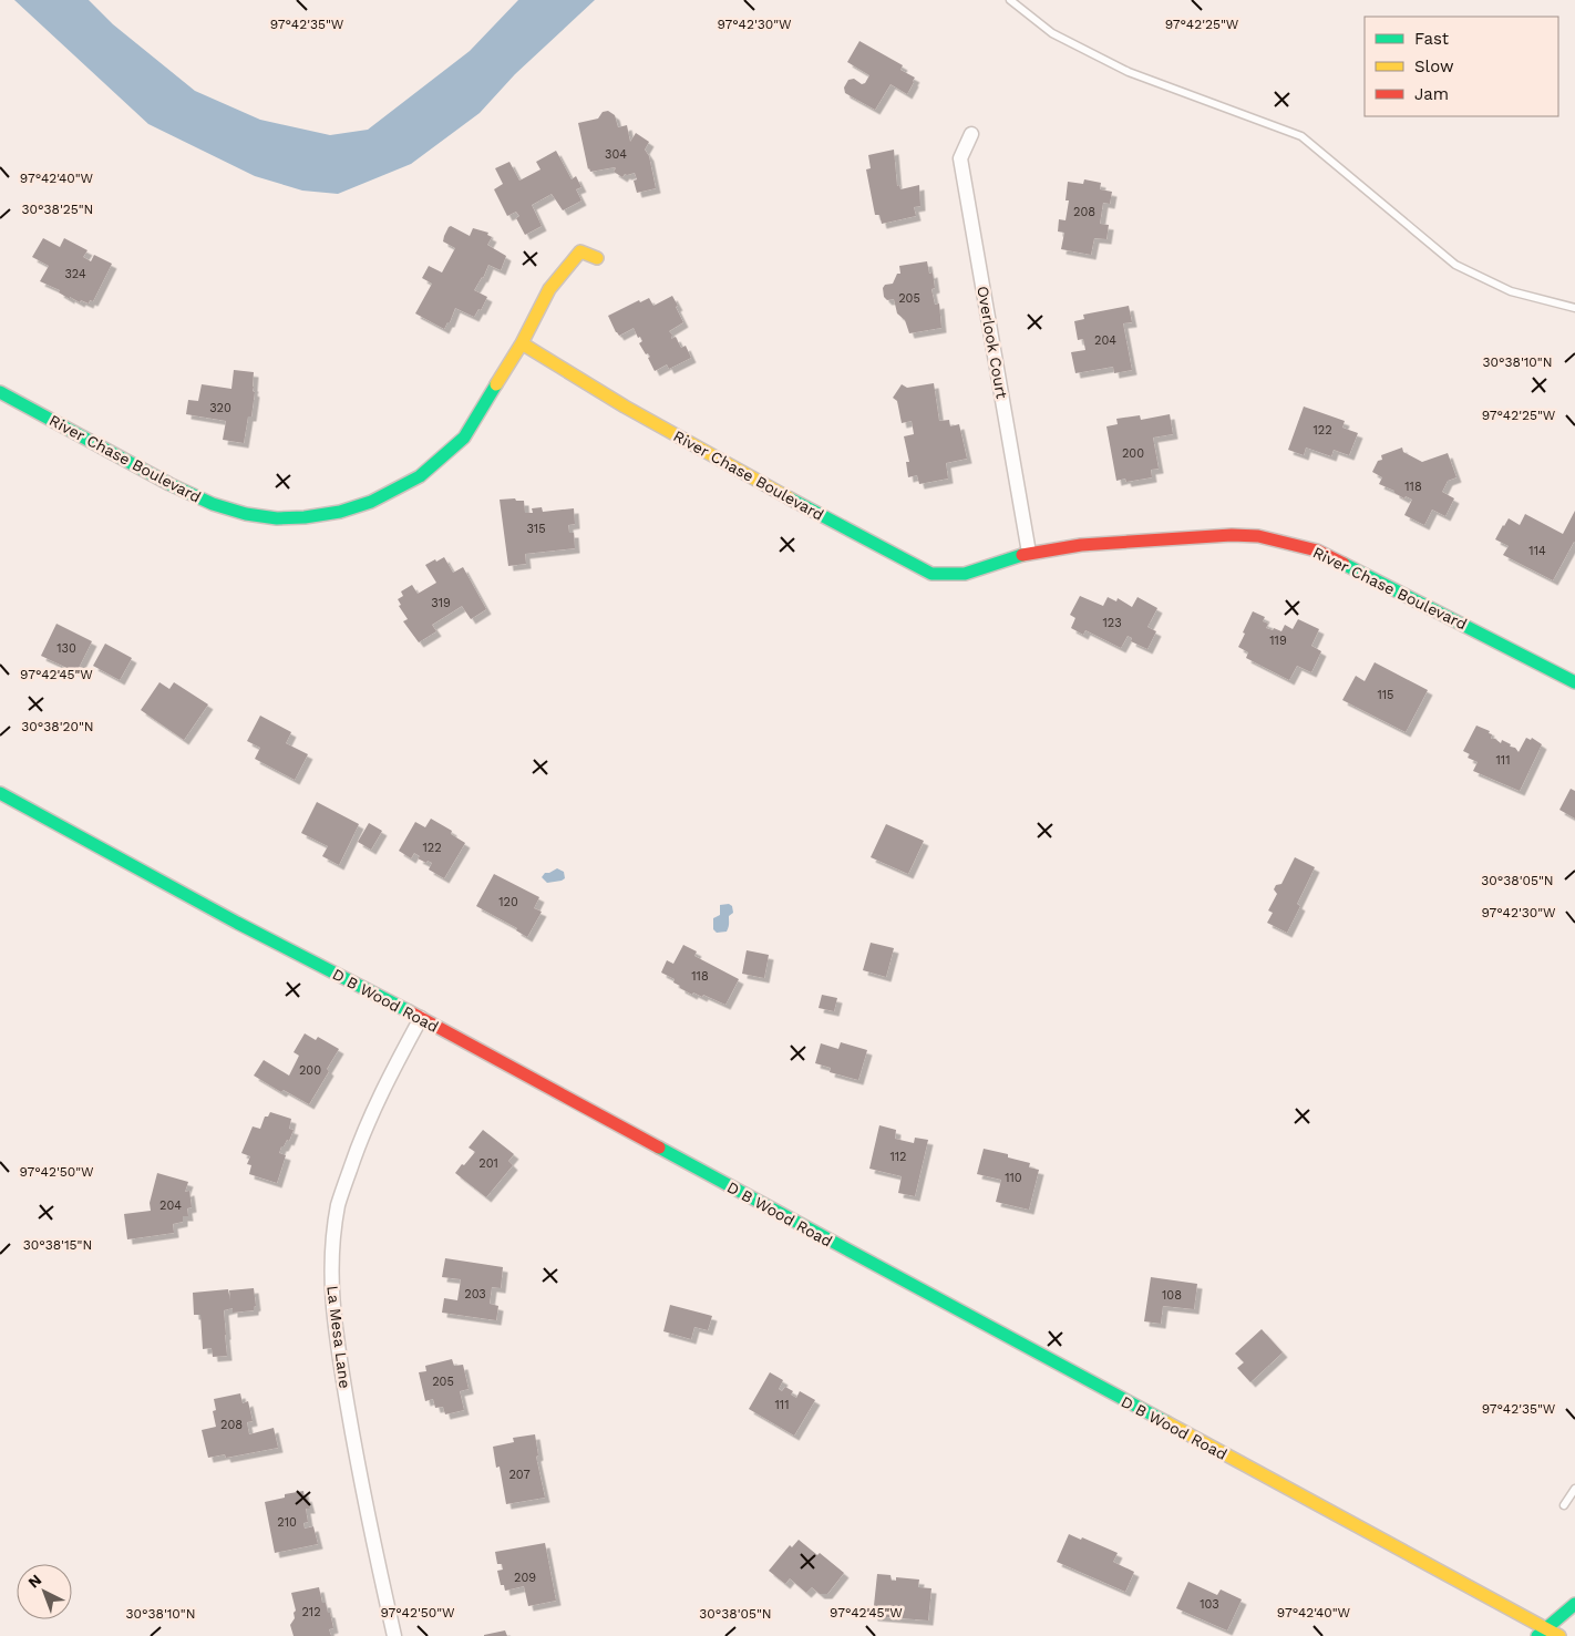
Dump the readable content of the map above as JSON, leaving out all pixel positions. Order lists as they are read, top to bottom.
{
  "streets": {
    "street": [
      "Overlook Court",
      "River Chase Boulevard",
      "D B Wood Road",
      "La Mesa Lane"
    ]
  },
  "crossings": [
    ["Overlook Court", "River Chase Boulevard"],
    ["D B Wood Road", "La Mesa Lane"]
  ],
  "house_numbers": [
    "304",
    "208",
    "324",
    "205",
    "204",
    "320",
    "122",
    "200",
    "118",
    "315",
    "114",
    "319",
    "123",
    "119",
    "130",
    "115",
    "111",
    "122",
    "120",
    "118",
    "200",
    "112",
    "201",
    "110",
    "204",
    "203",
    "108",
    "205",
    "111",
    "208",
    "207",
    "210",
    "209",
    "103",
    "212"
  ],
  "legend": ["Fast", "Slow", "Jam"],
  "north": "top left",
  "coordinates": [
    "97°42'30\"W",
    "97°42'25\"W",
    "97°42'35\"W",
    "97°42'40\"W",
    "30°38'25\"N",
    "30°38'10\"N",
    "97°42'45\"W",
    "30°38'20\"N",
    "30°38'05\"N",
    "97°42'50\"W",
    "30°38'15\"N"
  ]
}
